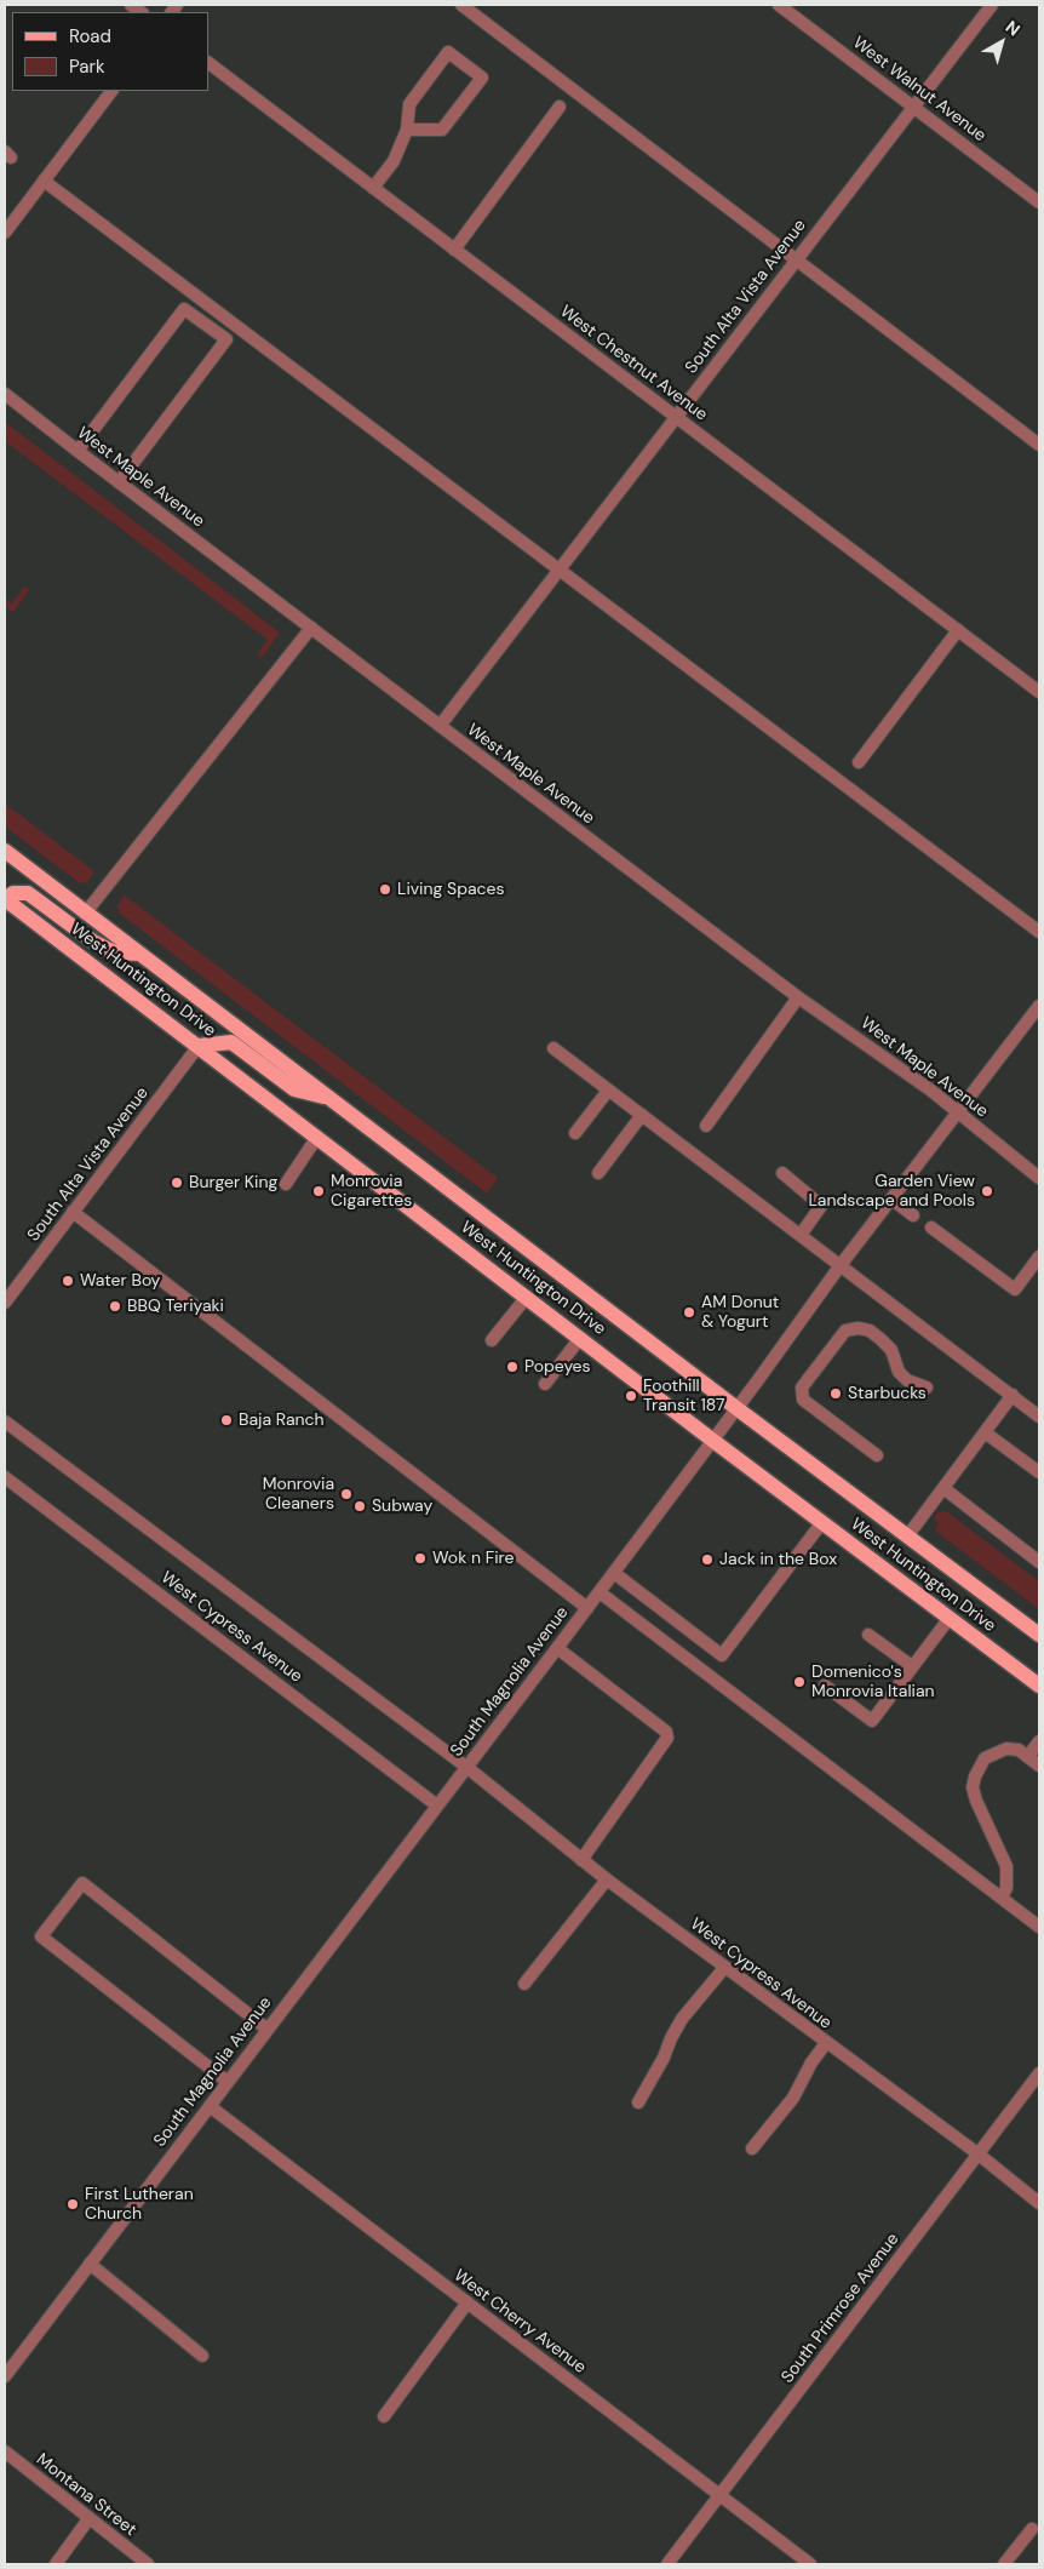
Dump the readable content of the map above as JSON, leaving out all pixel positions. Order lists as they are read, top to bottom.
{
  "streets": {
    "main road": ["West Huntington Drive"],
    "street": [
      "West Walnut Avenue",
      "South Alta Vista Avenue",
      "West Chestnut Avenue",
      "West Maple Avenue",
      "West Cypress Avenue",
      "South Magnolia Avenue",
      "South Primrose Avenue",
      "West Cherry Avenue",
      "Montana Street"
    ]
  },
  "crossings": [
    ["West Walnut Avenue", "South Alta Vista Avenue"],
    ["South Alta Vista Avenue", "West Chestnut Avenue"],
    ["South Alta Vista Avenue", "West Maple Avenue"],
    ["South Alta Vista Avenue", "West Huntington Drive"],
    ["West Maple Avenue", "South Magnolia Avenue"],
    ["West Huntington Drive", "South Magnolia Avenue"],
    ["West Cypress Avenue", "South Magnolia Avenue"],
    ["West Cypress Avenue", "South Primrose Avenue"],
    ["South Magnolia Avenue", "West Cherry Avenue"],
    ["South Primrose Avenue", "West Cherry Avenue"]
  ],
  "places": [
    "Living Spaces",
    "Burger King",
    "Monrovia Cigarettes",
    "Garden View Landscape and Pools",
    "Water Boy",
    "BBQ Teriyaki",
    "AM Donut & Yogurt",
    "Popeyes",
    "Starbucks",
    "Foothill Transit 187",
    "Baja Ranch",
    "Monrovia Cleaners",
    "Subway",
    "Wok n Fire",
    "Jack in the Box",
    "Domenico's Monrovia Italian",
    "First Lutheran Church"
  ],
  "legend": ["Road", "Park"],
  "north": "top right"
}
